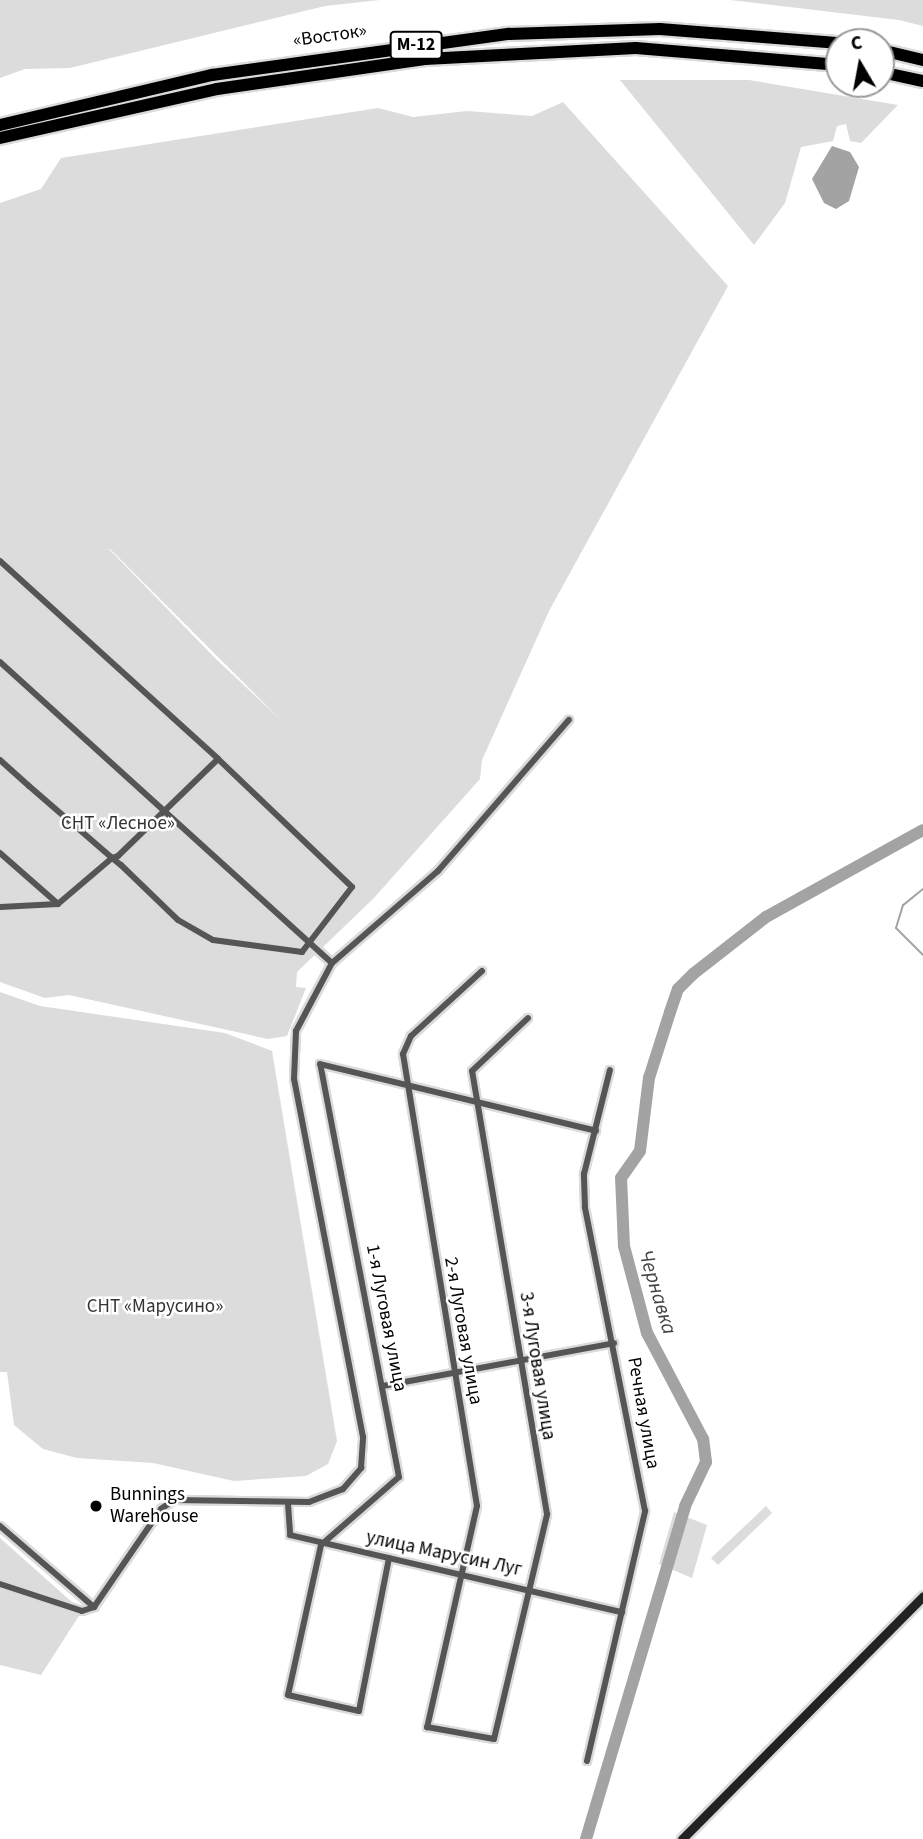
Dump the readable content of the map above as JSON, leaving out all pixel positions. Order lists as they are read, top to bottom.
{
  "streets": {
    "highway": ["«Восток»", "М-12"],
    "street": [
      "1-я Луговая улица",
      "2-я Луговая улица",
      "3-я Луговая улица",
      "Речная улица",
      "улица Марусин Луг"
    ]
  },
  "crossings": [
    ["1-я Луговая улица", "2-я Луговая улица"],
    ["1-я Луговая улица", "улица Марусин Луг"],
    ["2-я Луговая улица", "3-я Луговая улица"],
    ["2-я Луговая улица", "улица Марусин Луг"],
    ["3-я Луговая улица", "улица Марусин Луг"],
    ["Речная улица", "улица Марусин Луг"]
  ],
  "water": ["Чернавка"],
  "parks": ["СНТ «Лесное»", "СНТ «Марусино»"],
  "places": ["Bunnings Warehouse"],
  "north": "top"
}
